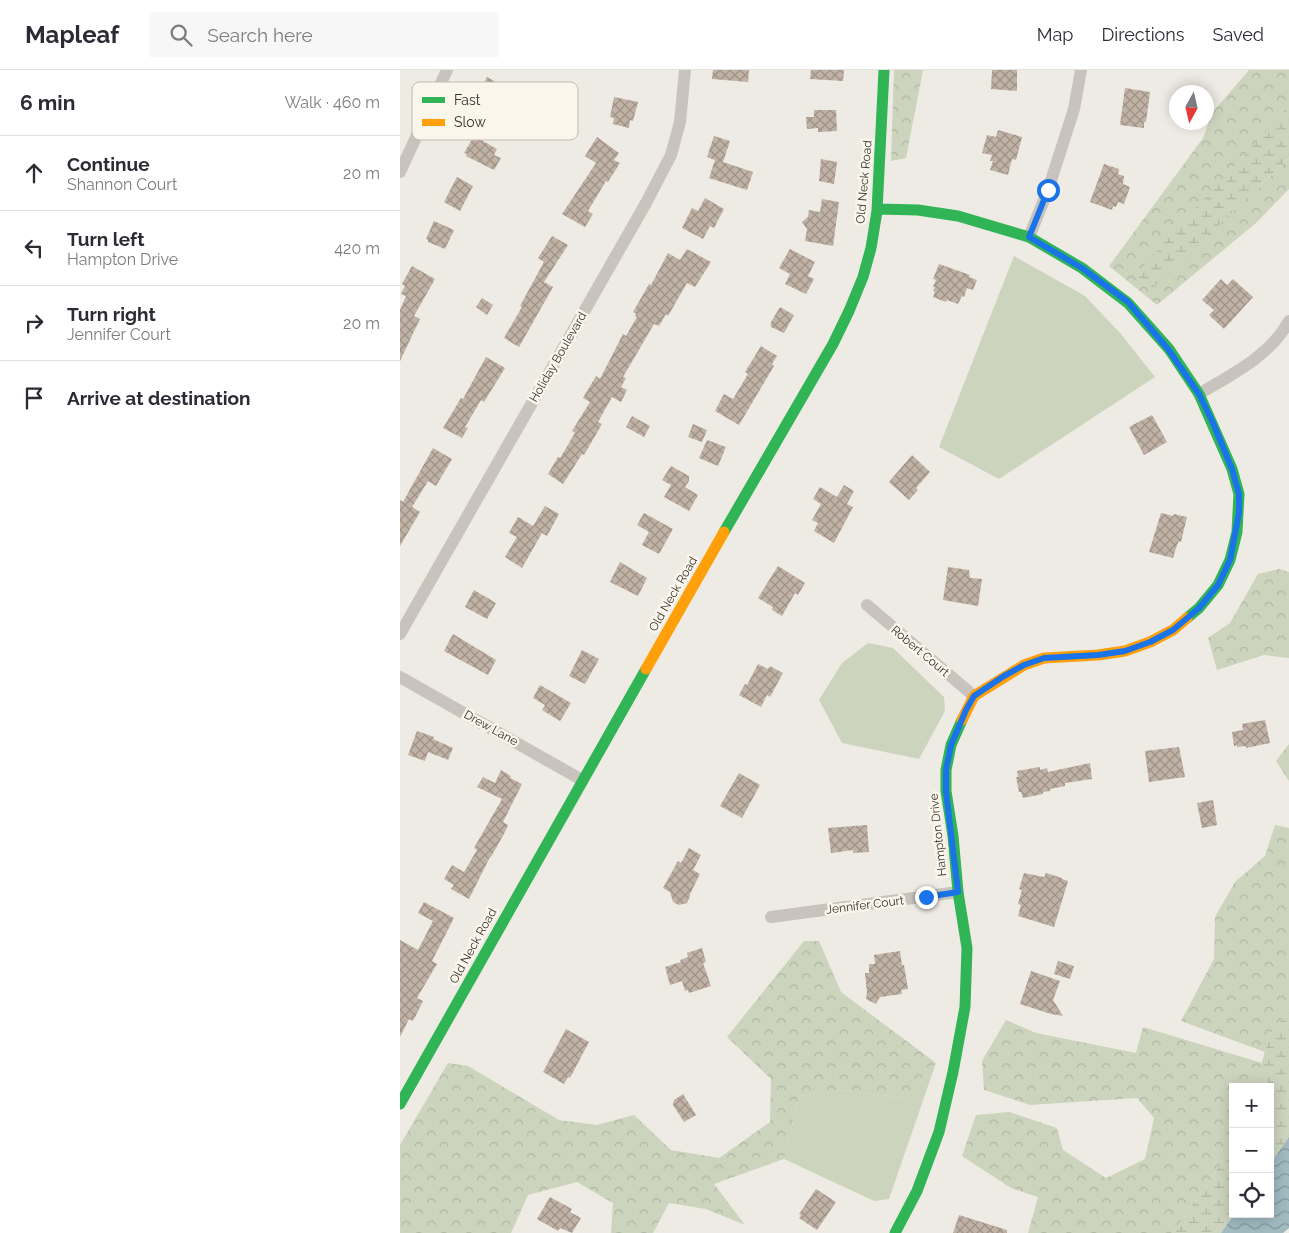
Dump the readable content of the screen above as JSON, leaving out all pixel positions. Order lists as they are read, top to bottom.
{
  "streets": {
    "street": [
      "Old Neck Road",
      "Holiday Boulevard",
      "Robert Court",
      "Drew Lane",
      "Hampton Drive",
      "Jennifer Court"
    ]
  },
  "crossings": [
    ["Old Neck Road", "Drew Lane"],
    ["Old Neck Road", "Hampton Drive"],
    ["Robert Court", "Hampton Drive"],
    ["Hampton Drive", "Jennifer Court"]
  ],
  "legend": ["Fast", "Slow"],
  "north": "bottom",
  "page": {
    "header": "Mapleaf",
    "search": "Search here",
    "nav": ["Map", "Directions", "Saved"],
    "heading": ["6 min", "Walk · 460 m"],
    "list": [
      ["Continue", "Shannon Court", "20 m"],
      ["Turn left", "Hampton Drive", "420 m"],
      ["Turn right", "Jennifer Court", "20 m"],
      "Arrive at destination"
    ],
    "map_buttons": ["+", "−"]
  }
}
